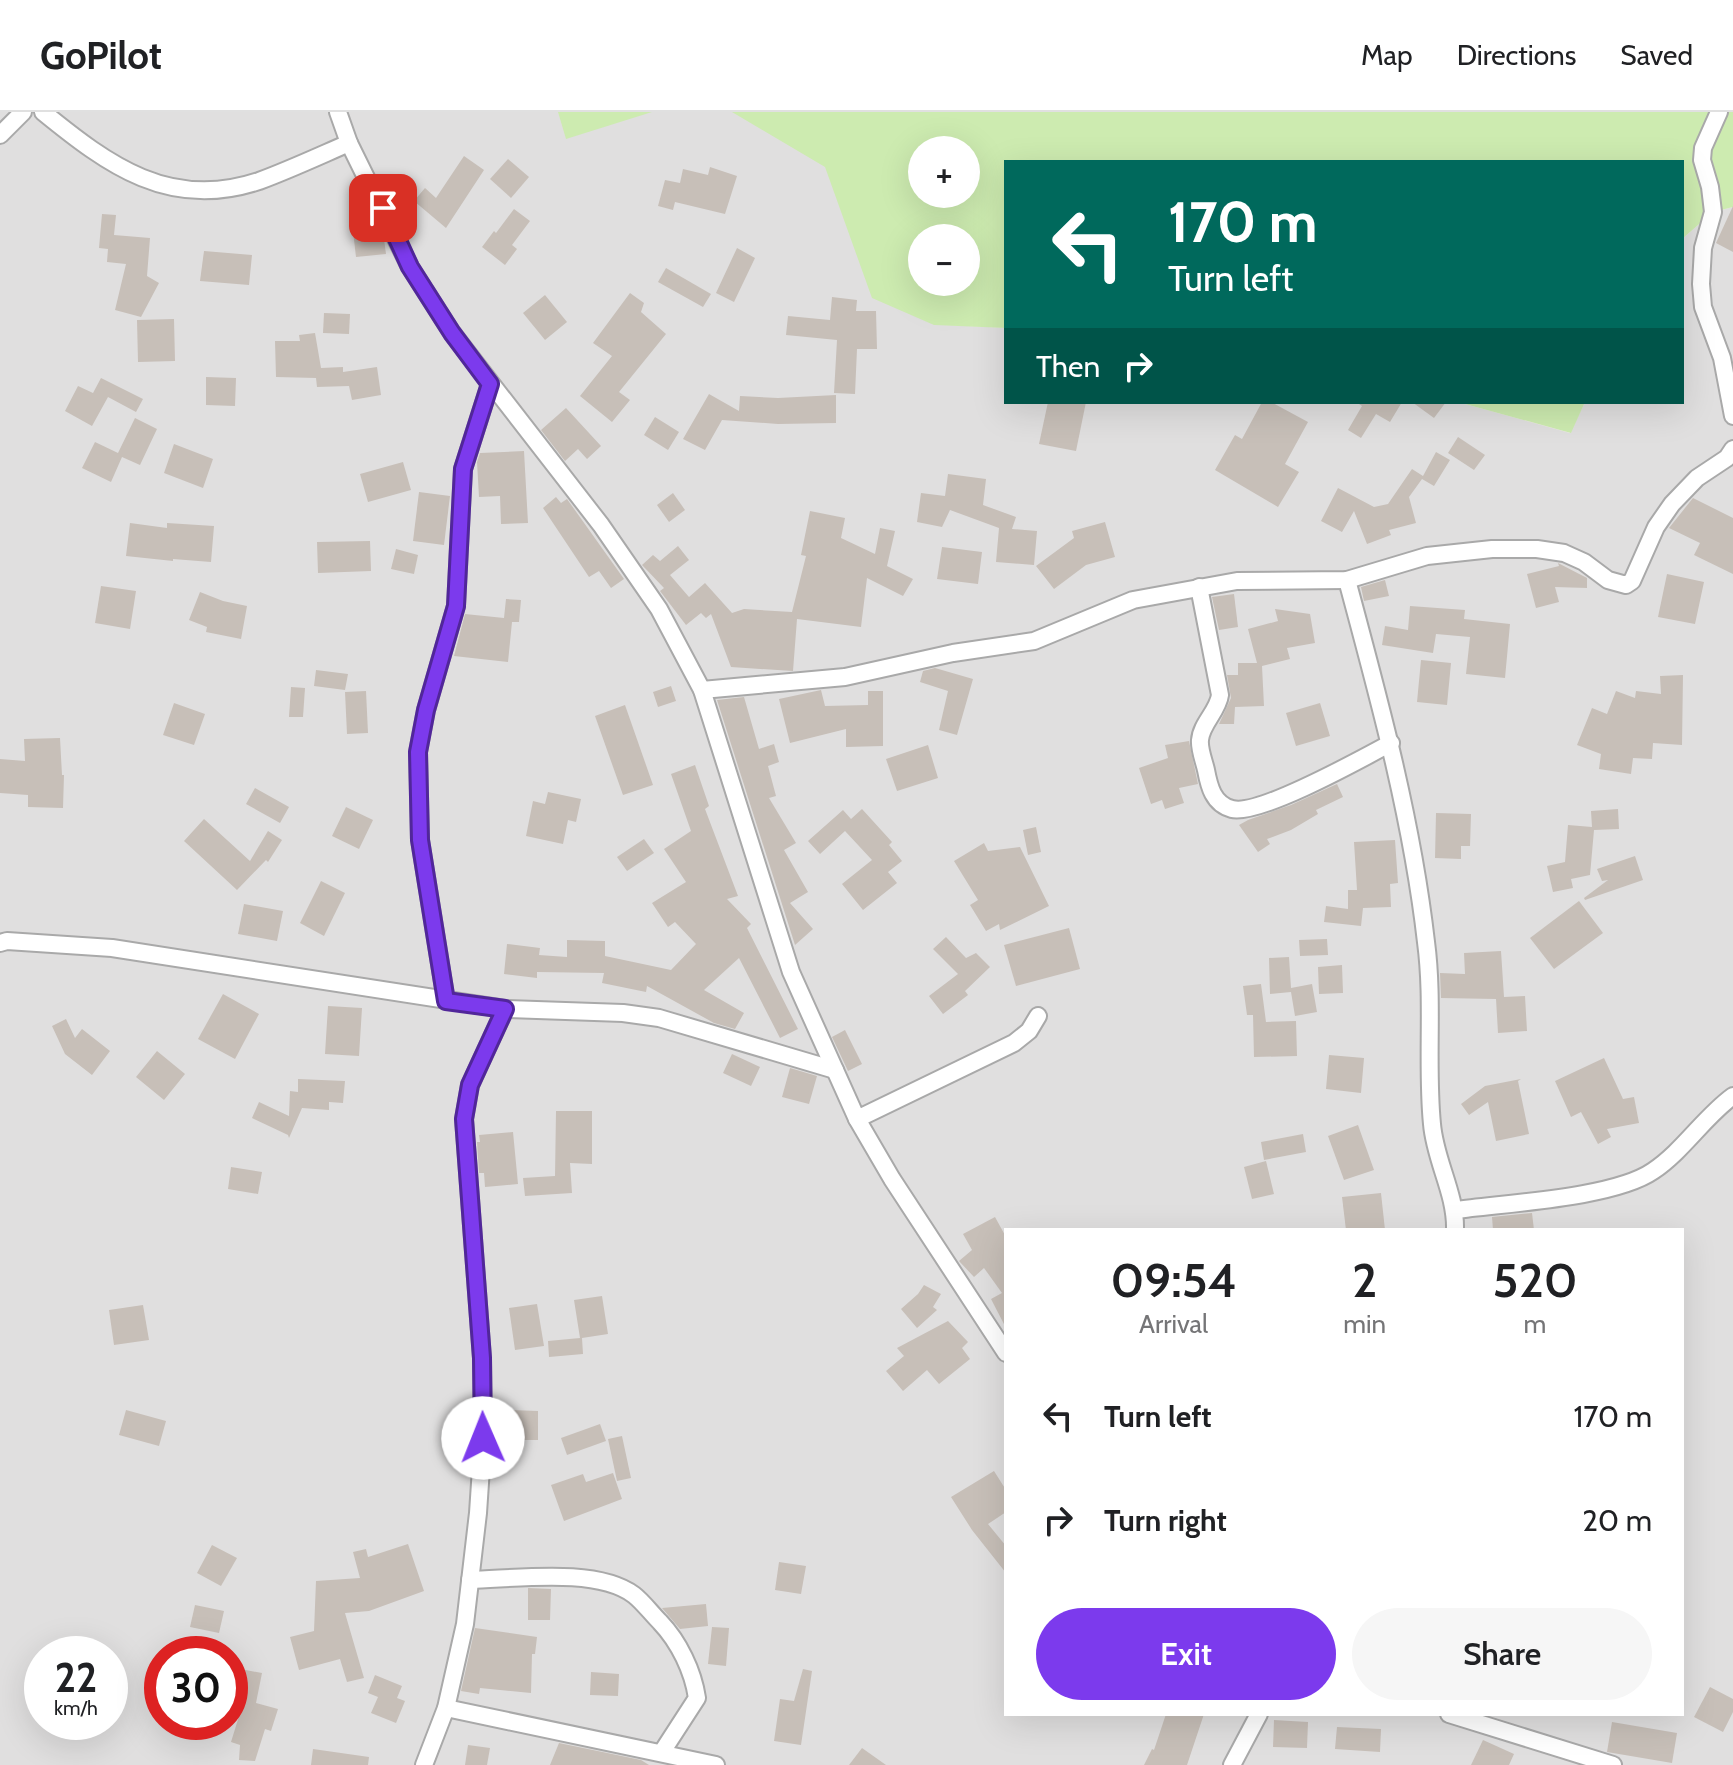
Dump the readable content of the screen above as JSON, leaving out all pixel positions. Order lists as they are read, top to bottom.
{
  "page": {
    "header": "GoPilot",
    "nav": ["Map", "Directions", "Saved"],
    "map_buttons": ["+", "−"],
    "turn": ["170 m", "Turn left"],
    "then": "Then",
    "eta": [
      "09:54",
      "Arrival",
      "2",
      "min",
      "520",
      "m"
    ],
    "list": [
      {
        "name": "Turn left",
        "value": "170 m"
      },
      {
        "name": "Turn right",
        "value": "20 m"
      }
    ],
    "buttons": ["Exit", "Share"],
    "speed": "22 km/h",
    "limit": "30"
  }
}
